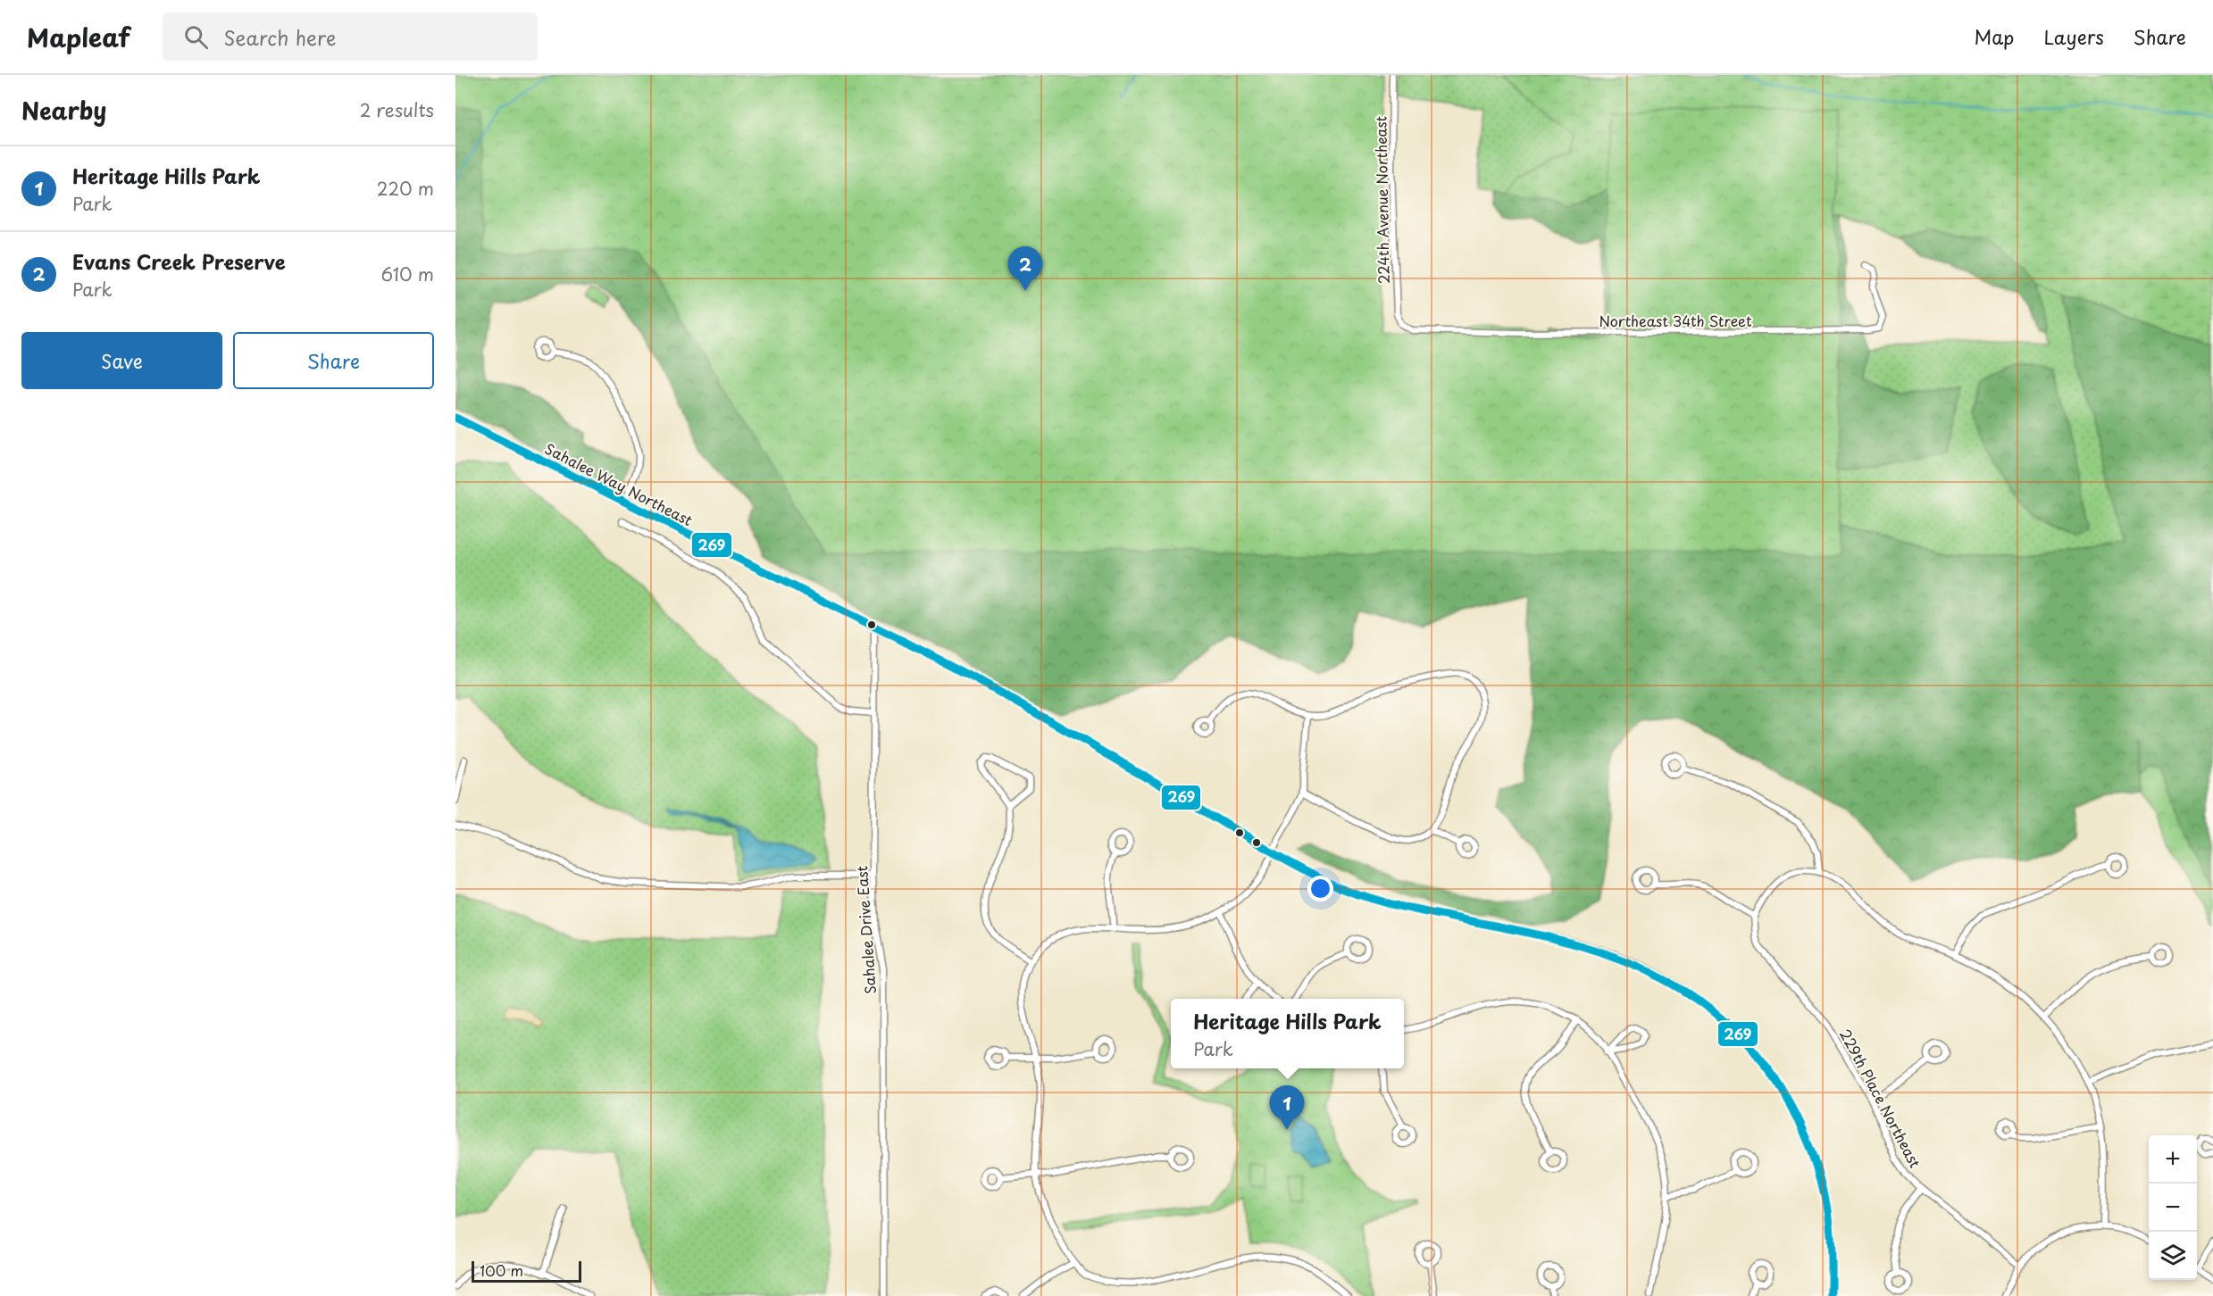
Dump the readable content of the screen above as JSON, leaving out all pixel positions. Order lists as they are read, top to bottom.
{
  "streets": {
    "main road": ["Sahalee Way Northeast"],
    "street": [
      "224th Avenue Northeast",
      "Northeast 34th Street",
      "Sahalee Drive East",
      "229th Place Northeast"
    ]
  },
  "crossings": [
    ["224th Avenue Northeast", "Northeast 34th Street"],
    ["Sahalee Way Northeast", "Sahalee Drive East"]
  ],
  "lines": ["transit line 269"],
  "scale_bar": "100 m",
  "page": {
    "header": "Mapleaf",
    "search": "Search here",
    "nav": ["Map", "Layers", "Share"],
    "heading": ["Nearby", "2 results"],
    "list": [
      {
        "mark": "1",
        "name": "Heritage Hills Park",
        "note": "Park",
        "value": "220 m"
      },
      {
        "mark": "2",
        "name": "Evans Creek Preserve",
        "note": "Park",
        "value": "610 m"
      }
    ],
    "pins": ["2", "1"],
    "buttons": ["Save", "Share"],
    "popup": ["Heritage Hills Park", "Park"],
    "map_buttons": ["+", "−"],
    "scale": "100 m"
  }
}
